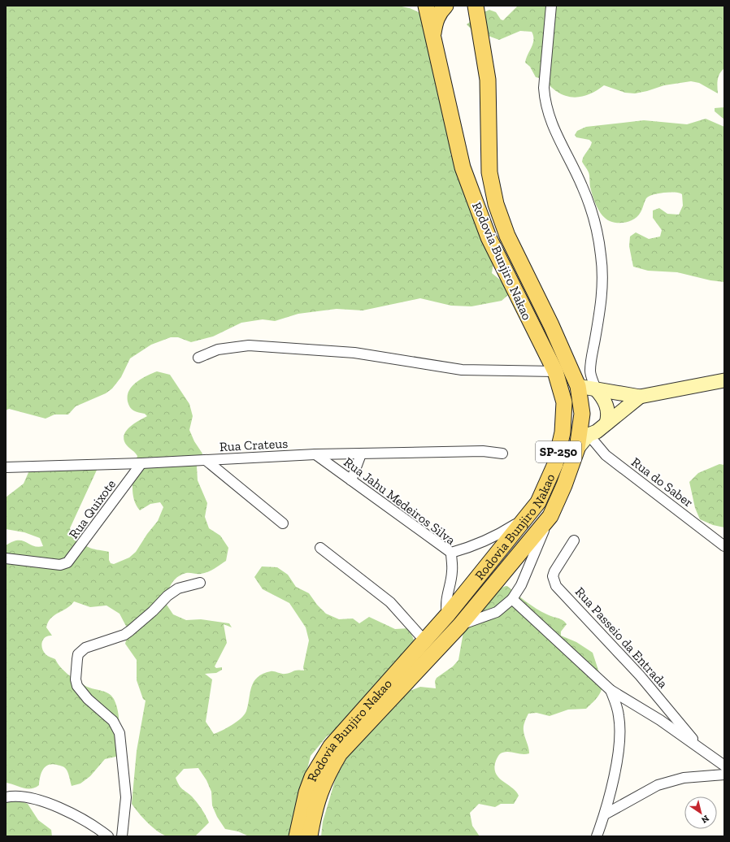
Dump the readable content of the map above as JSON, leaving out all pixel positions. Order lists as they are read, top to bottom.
{
  "streets": {
    "main road": ["Rodovia Bunjiro Nakao", "SP-250"],
    "street": [
      "Rua Crateus",
      "Rua do Saber",
      "Rua Jahu Medeiros Silva",
      "Rua Quixote",
      "Rua Passeio da Entrada"
    ]
  },
  "crossings": [
    ["Rodovia Bunjiro Nakao", "Rua Jahu Medeiros Silva"],
    ["Rua Crateus", "Rua Jahu Medeiros Silva"],
    ["Rua Crateus", "Rua Quixote"]
  ],
  "north": "bottom right"
}
